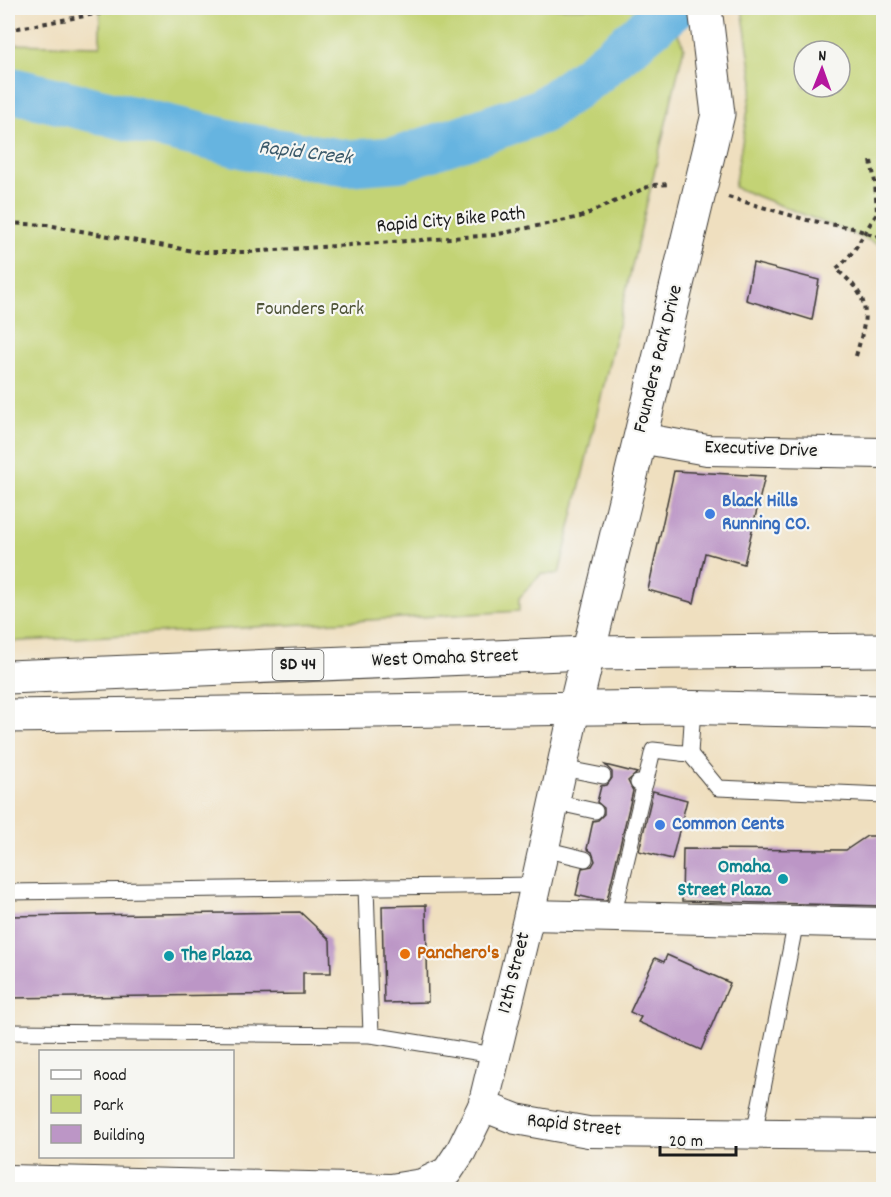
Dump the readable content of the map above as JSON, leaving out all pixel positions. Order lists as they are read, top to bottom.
{
  "streets": {
    "main road": ["Founders Park Drive", "West Omaha Street", "SD 44"],
    "street": ["Executive Drive", "12th Street", "Rapid Street"],
    "path": ["Rapid City Bike Path"]
  },
  "crossings": [
    ["Rapid City Bike Path", "Founders Park Drive"],
    ["Founders Park Drive", "Executive Drive"],
    ["Founders Park Drive", "West Omaha Street"],
    ["Founders Park Drive", "12th Street"],
    ["12th Street", "Rapid Street"]
  ],
  "water": ["Rapid Creek"],
  "parks": ["Founders Park"],
  "places": [
    "Black Hills Running CO.",
    "Common Cents",
    "Omaha Street Plaza",
    "Panchero's",
    "The Plaza"
  ],
  "legend": ["Road", "Park", "Building"],
  "scale_bar": "20 m",
  "north": "top"
}
